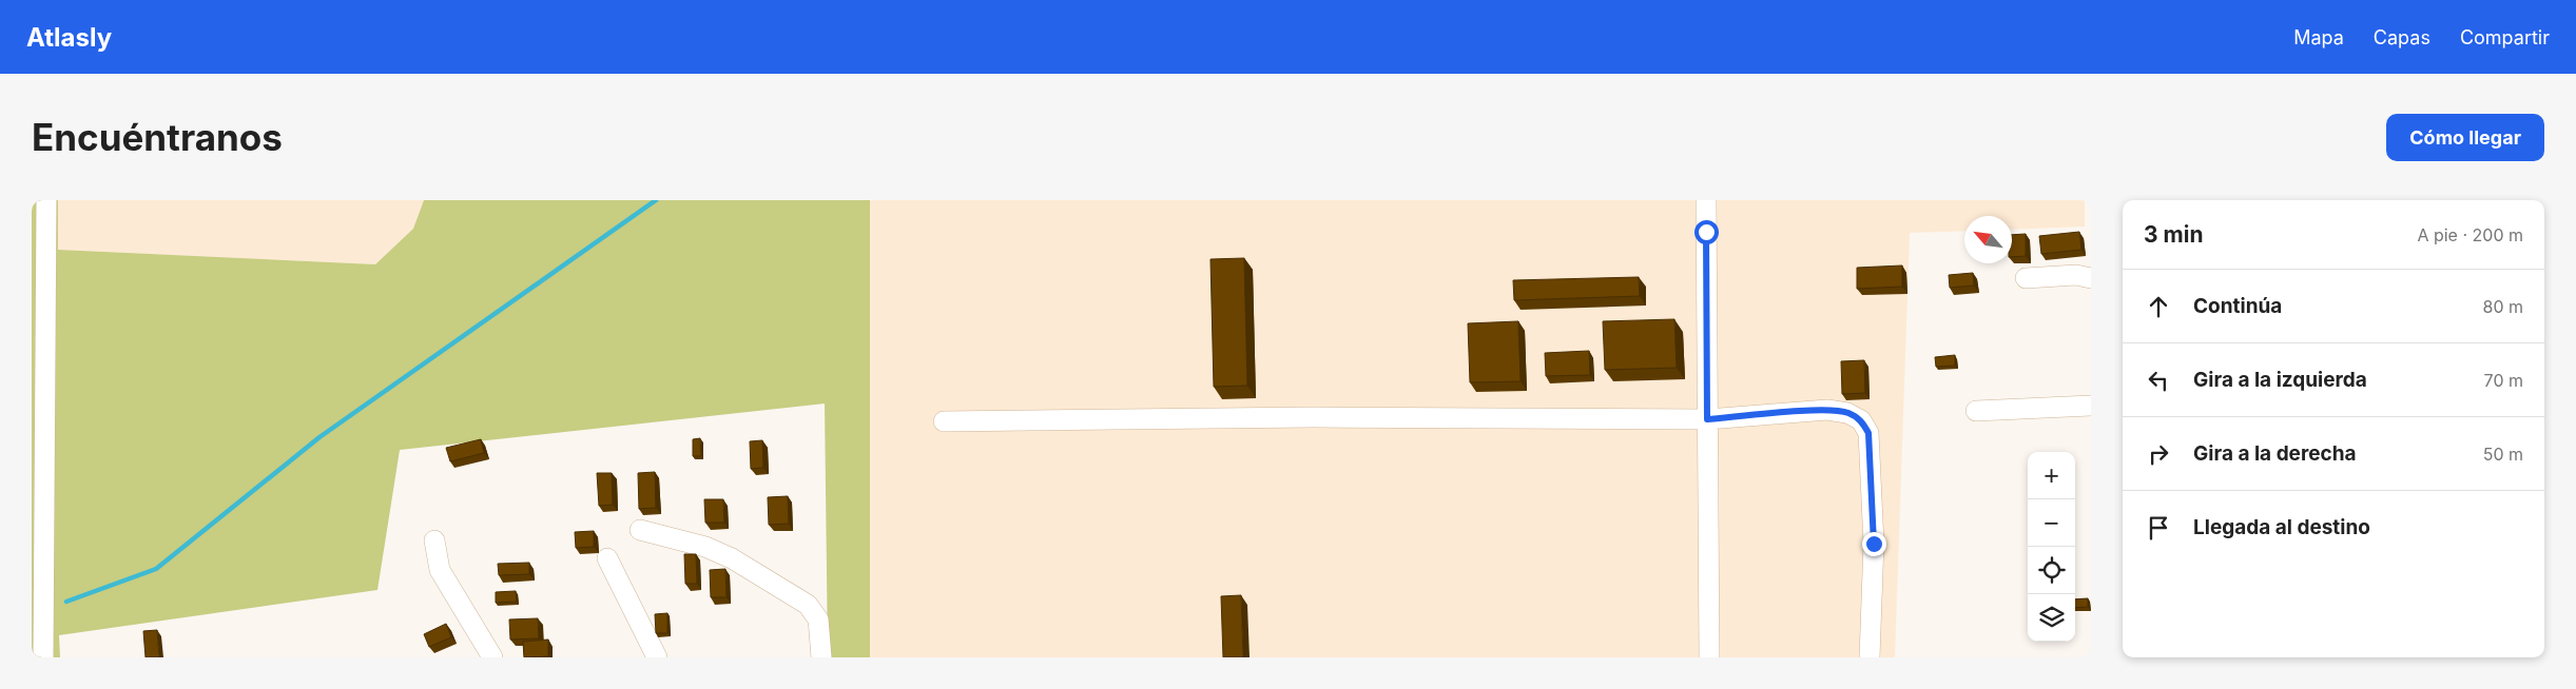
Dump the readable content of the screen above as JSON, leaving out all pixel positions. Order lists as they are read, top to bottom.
{
  "north": "top left",
  "page": {
    "header": "Atlasly",
    "nav": ["Mapa", "Capas", "Compartir"],
    "buttons": "Cómo llegar",
    "title": "Encuéntranos",
    "heading": ["3 min", "A pie · 200 m"],
    "list": [
      ["Continúa", "80 m"],
      ["Gira a la izquierda", "70 m"],
      ["Gira a la derecha", "50 m"],
      "Llegada al destino"
    ],
    "map_buttons": ["+", "−"]
  }
}
